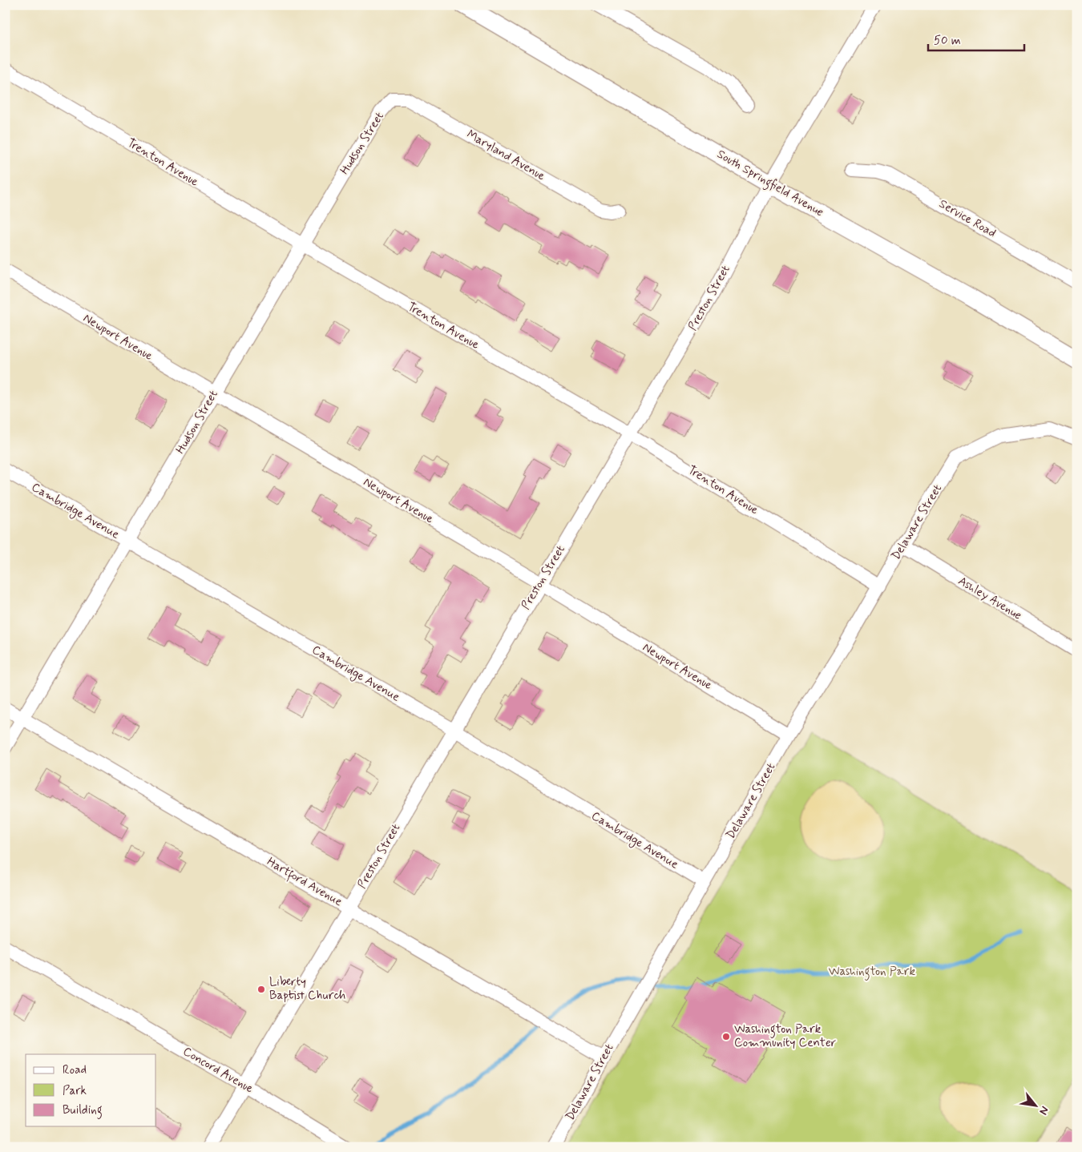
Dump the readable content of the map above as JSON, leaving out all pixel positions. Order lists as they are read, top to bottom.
{
  "streets": {
    "main road": ["South Springfield Avenue"],
    "street": [
      "Hudson Street",
      "Maryland Avenue",
      "Trenton Avenue",
      "Service Road",
      "Preston Street",
      "Newport Avenue",
      "Cambridge Avenue",
      "Delaware Street",
      "Ashley Avenue",
      "Hartford Avenue",
      "Concord Avenue"
    ]
  },
  "crossings": [
    ["Hudson Street", "Maryland Avenue"],
    ["Hudson Street", "Trenton Avenue"],
    ["Hudson Street", "Newport Avenue"],
    ["Hudson Street", "Cambridge Avenue"],
    ["Hudson Street", "Hartford Avenue"],
    ["Trenton Avenue", "Preston Street"],
    ["Trenton Avenue", "Delaware Street"],
    ["South Springfield Avenue", "Preston Street"],
    ["Preston Street", "Newport Avenue"],
    ["Preston Street", "Cambridge Avenue"],
    ["Preston Street", "Hartford Avenue"],
    ["Preston Street", "Concord Avenue"],
    ["Newport Avenue", "Delaware Street"],
    ["Cambridge Avenue", "Delaware Street"],
    ["Delaware Street", "Ashley Avenue"],
    ["Delaware Street", "Hartford Avenue"]
  ],
  "parks": ["Washington Park"],
  "places": ["Liberty Baptist Church", "Washington Park Community Center"],
  "legend": ["Road", "Park", "Building"],
  "scale_bar": "50 m",
  "north": "bottom right"
}
